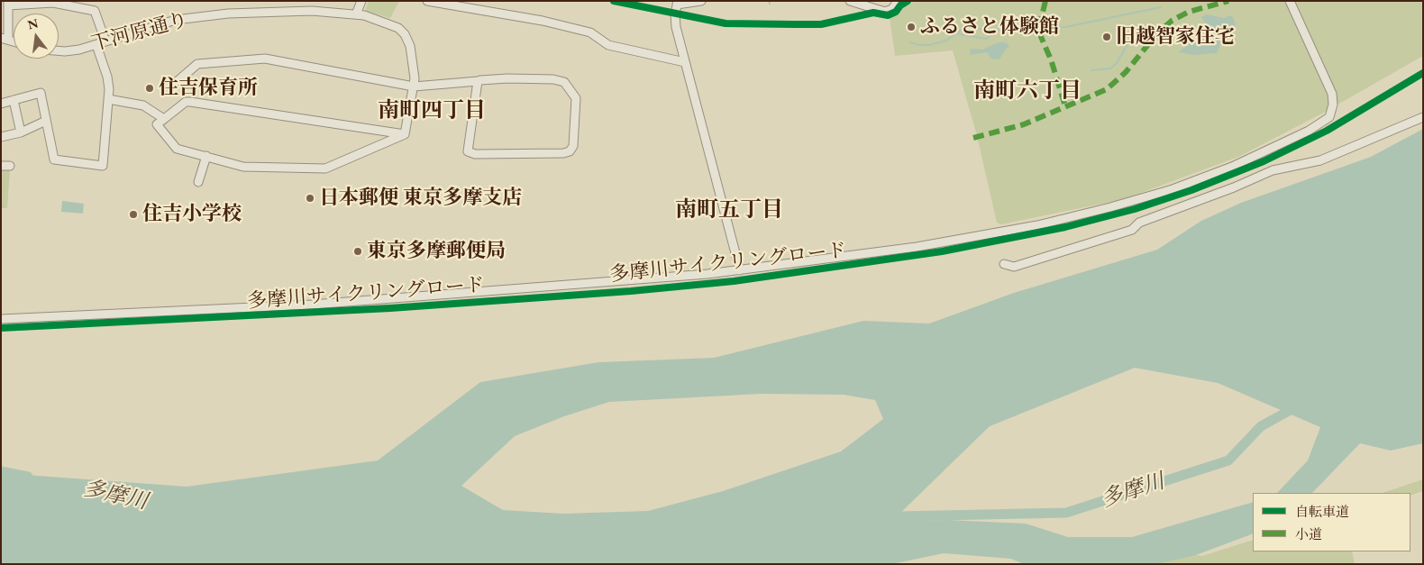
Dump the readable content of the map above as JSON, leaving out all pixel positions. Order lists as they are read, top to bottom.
{
  "streets": {
    "street": ["下河原通り"],
    "cycle path": ["多摩川サイクリングロード"]
  },
  "districts": ["南町六丁目", "南町四丁目", "南町五丁目"],
  "water": ["多摩川"],
  "places": [
    "ふるさと体験館",
    "旧越智家住宅",
    "住吉保育所",
    "日本郵便 東京多摩支店",
    "住吉小学校",
    "東京多摩郵便局"
  ],
  "legend": ["自転車道", "小道"],
  "north": "top"
}
